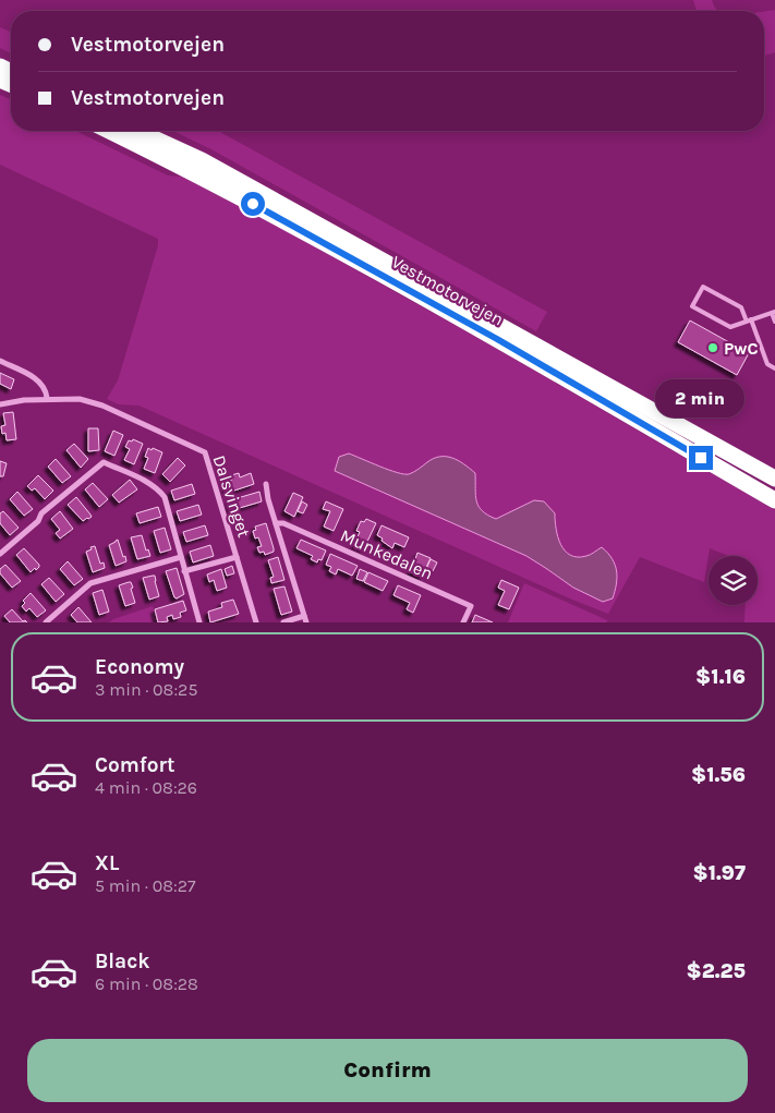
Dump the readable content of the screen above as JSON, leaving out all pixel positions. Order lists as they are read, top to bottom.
{
  "streets": {
    "highway": ["Vestmotorvejen"],
    "street": ["Dalsvinget", "Munkedalen"]
  },
  "places": ["PwC"],
  "page": {
    "banner": ["Vestmotorvejen", "Vestmotorvejen"],
    "bubble": "2 min",
    "list": [
      {
        "name": "Economy",
        "note": "3 min · 08:25",
        "value": "$1.16"
      },
      {
        "name": "Comfort",
        "note": "4 min · 08:26",
        "value": "$1.56"
      },
      {
        "name": "XL",
        "note": "5 min · 08:27",
        "value": "$1.97"
      },
      {
        "name": "Black",
        "note": "6 min · 08:28",
        "value": "$2.25"
      }
    ],
    "buttons": "Confirm"
  }
}
